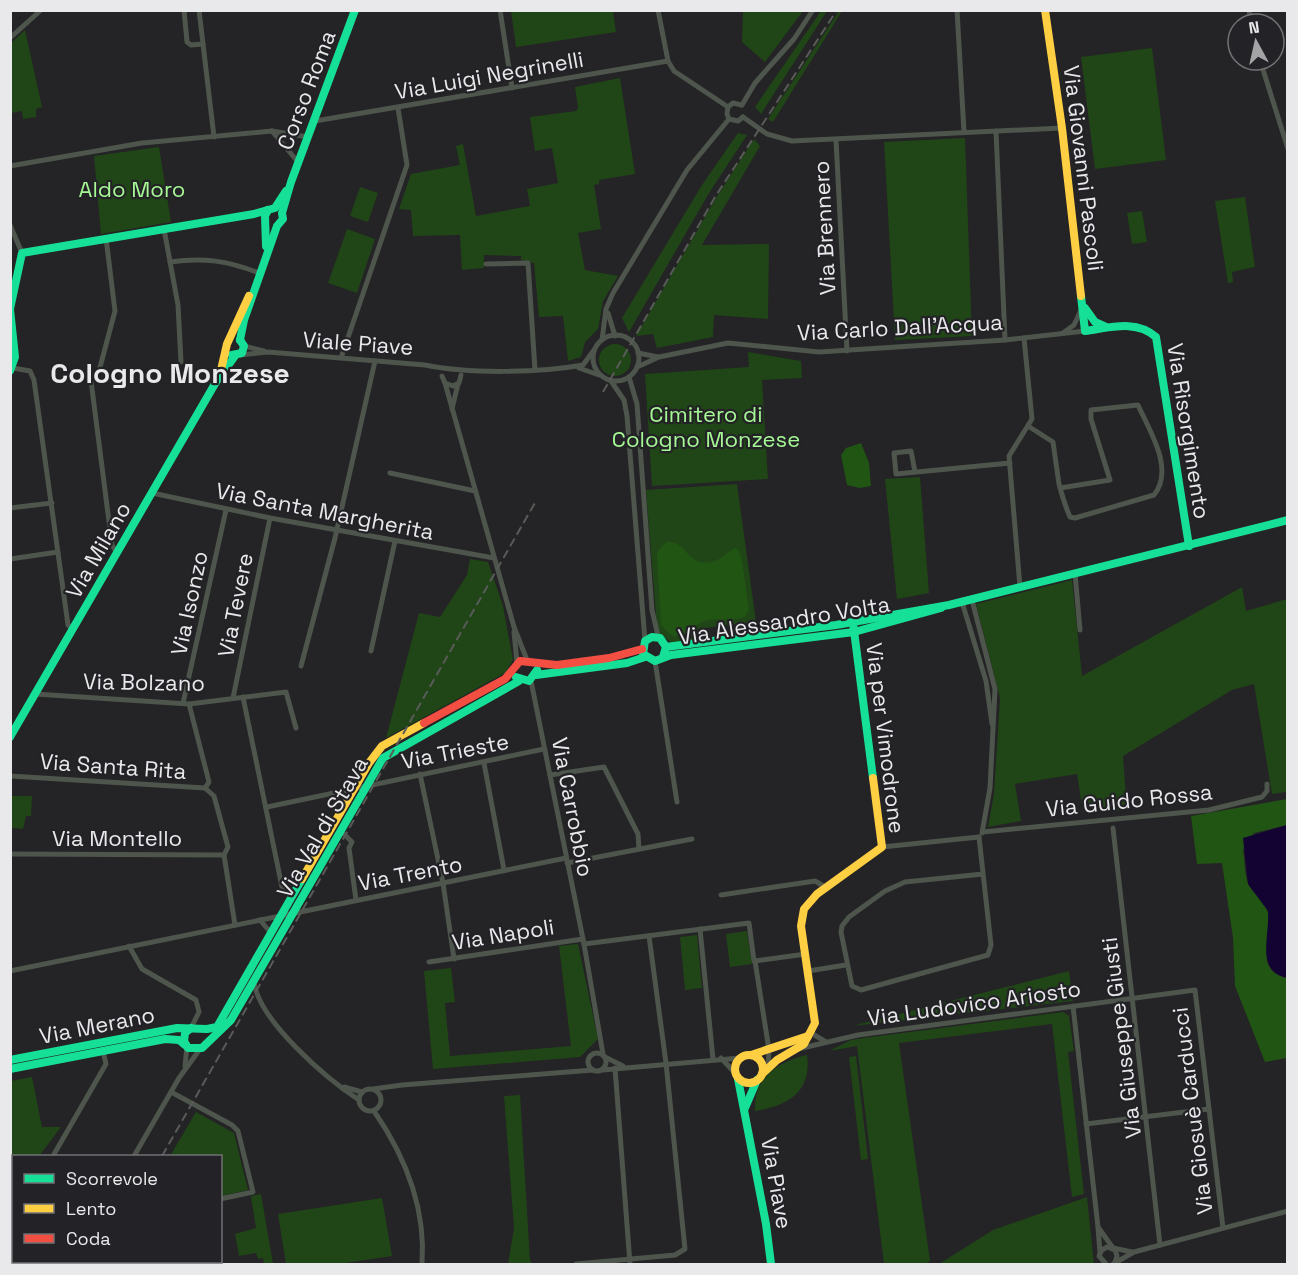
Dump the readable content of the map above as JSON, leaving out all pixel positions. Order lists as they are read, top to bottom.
{
  "streets": {
    "street": [
      "Via Luigi Negrinelli",
      "Corso Roma",
      "Via Giovanni Pascoli",
      "Via Brennero",
      "Via Carlo Dall'Acqua",
      "Viale Piave",
      "Via Risorgimento",
      "Via Santa Margherita",
      "Via Milano",
      "Via Isonzo",
      "Via Tevere",
      "Via Alessandro Volta",
      "Via Bolzano",
      "Via per Vimodrone",
      "Via Trieste",
      "Via Santa Rita",
      "Via Guido Rossa",
      "Via Carrobbio",
      "Via Val di Stava",
      "Via Montello",
      "Via Trento",
      "Via Napoli",
      "Via Ludovico Ariosto",
      "Via Merano",
      "Via Giuseppe Giusti",
      "Via Giosuè Carducci",
      "Via Piave"
    ]
  },
  "crossings": [
    ["Via Luigi Negrinelli", "Corso Roma"],
    ["Corso Roma", "Viale Piave"],
    ["Corso Roma", "Via Milano"],
    ["Via Giovanni Pascoli", "Via Carlo Dall'Acqua"],
    ["Via Brennero", "Via Carlo Dall'Acqua"],
    ["Via Carlo Dall'Acqua", "Via Risorgimento"],
    ["Viale Piave", "Via Milano"],
    ["Via Risorgimento", "Via Alessandro Volta"],
    ["Via Santa Margherita", "Via Milano"],
    ["Via Santa Margherita", "Via Isonzo"],
    ["Via Santa Margherita", "Via Tevere"],
    ["Via Milano", "Via Bolzano"],
    ["Via Isonzo", "Via Bolzano"],
    ["Via Isonzo", "Via Santa Rita"],
    ["Via Tevere", "Via Bolzano"],
    ["Via Alessandro Volta", "Via per Vimodrone"],
    ["Via Trieste", "Via Carrobbio"],
    ["Via Trieste", "Via Val di Stava"],
    ["Via Carrobbio", "Via Trento"],
    ["Via Carrobbio", "Via Napoli"],
    ["Via Val di Stava", "Via Trento"],
    ["Via Val di Stava", "Via Merano"],
    ["Via Ludovico Ariosto", "Via Giuseppe Giusti"],
    ["Via Ludovico Ariosto", "Via Giosuè Carducci"]
  ],
  "districts": ["Cologno Monzese"],
  "parks": ["Aldo Moro", "Cimitero di Cologno Monzese"],
  "legend": ["Scorrevole", "Lento", "Coda"],
  "north": "top"
}
